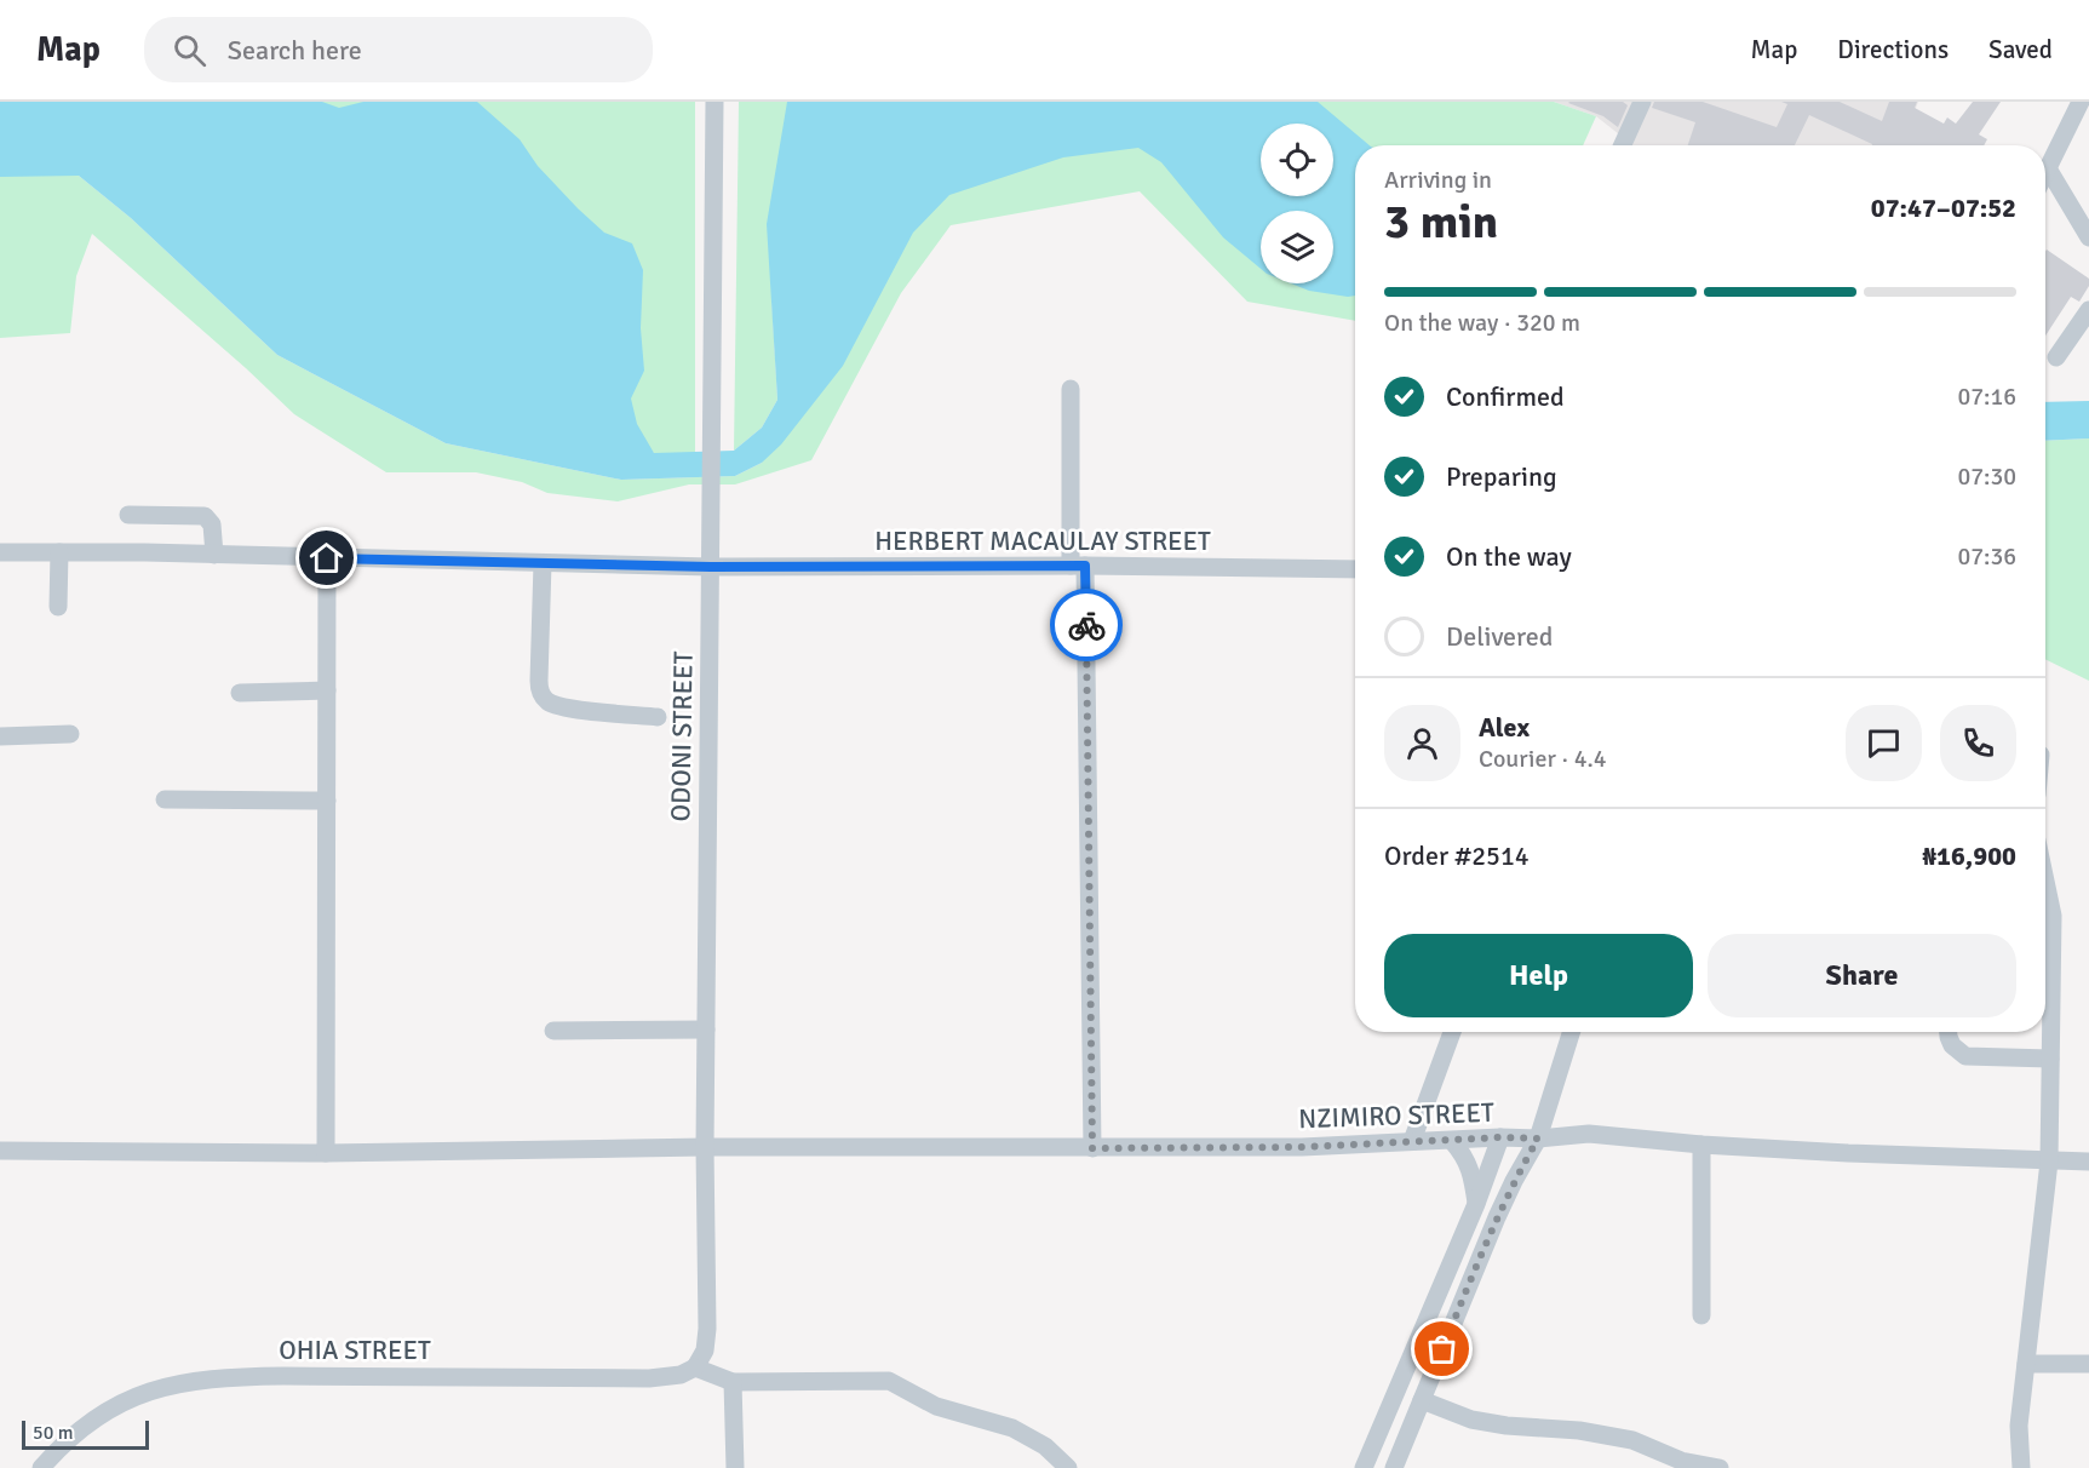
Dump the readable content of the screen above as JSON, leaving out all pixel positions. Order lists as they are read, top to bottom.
{
  "streets": {
    "street": [
      "HERBERT MACAULAY STREET",
      "ODONI STREET",
      "NZIMIRO STREET",
      "OHIA STREET"
    ]
  },
  "crossings": [
    ["HERBERT MACAULAY STREET", "ODONI STREET"],
    ["ODONI STREET", "NZIMIRO STREET"],
    ["ODONI STREET", "OHIA STREET"]
  ],
  "scale_bar": "50 m",
  "page": {
    "header": "Map",
    "search": "Search here",
    "nav": ["Map", "Directions", "Saved"],
    "heading": ["3 min", "Arriving in", "07:47–07:52"],
    "panel": [
      "Alex",
      "Courier · 4.4",
      "Order #2514",
      "₦16,900"
    ],
    "bar": "On the way · 320 m",
    "list": [
      ["Confirmed", "07:16"],
      ["Preparing", "07:30"],
      ["On the way", "07:36"],
      "Delivered"
    ],
    "buttons": ["Help", "Share"],
    "scale": "50 m"
  }
}
